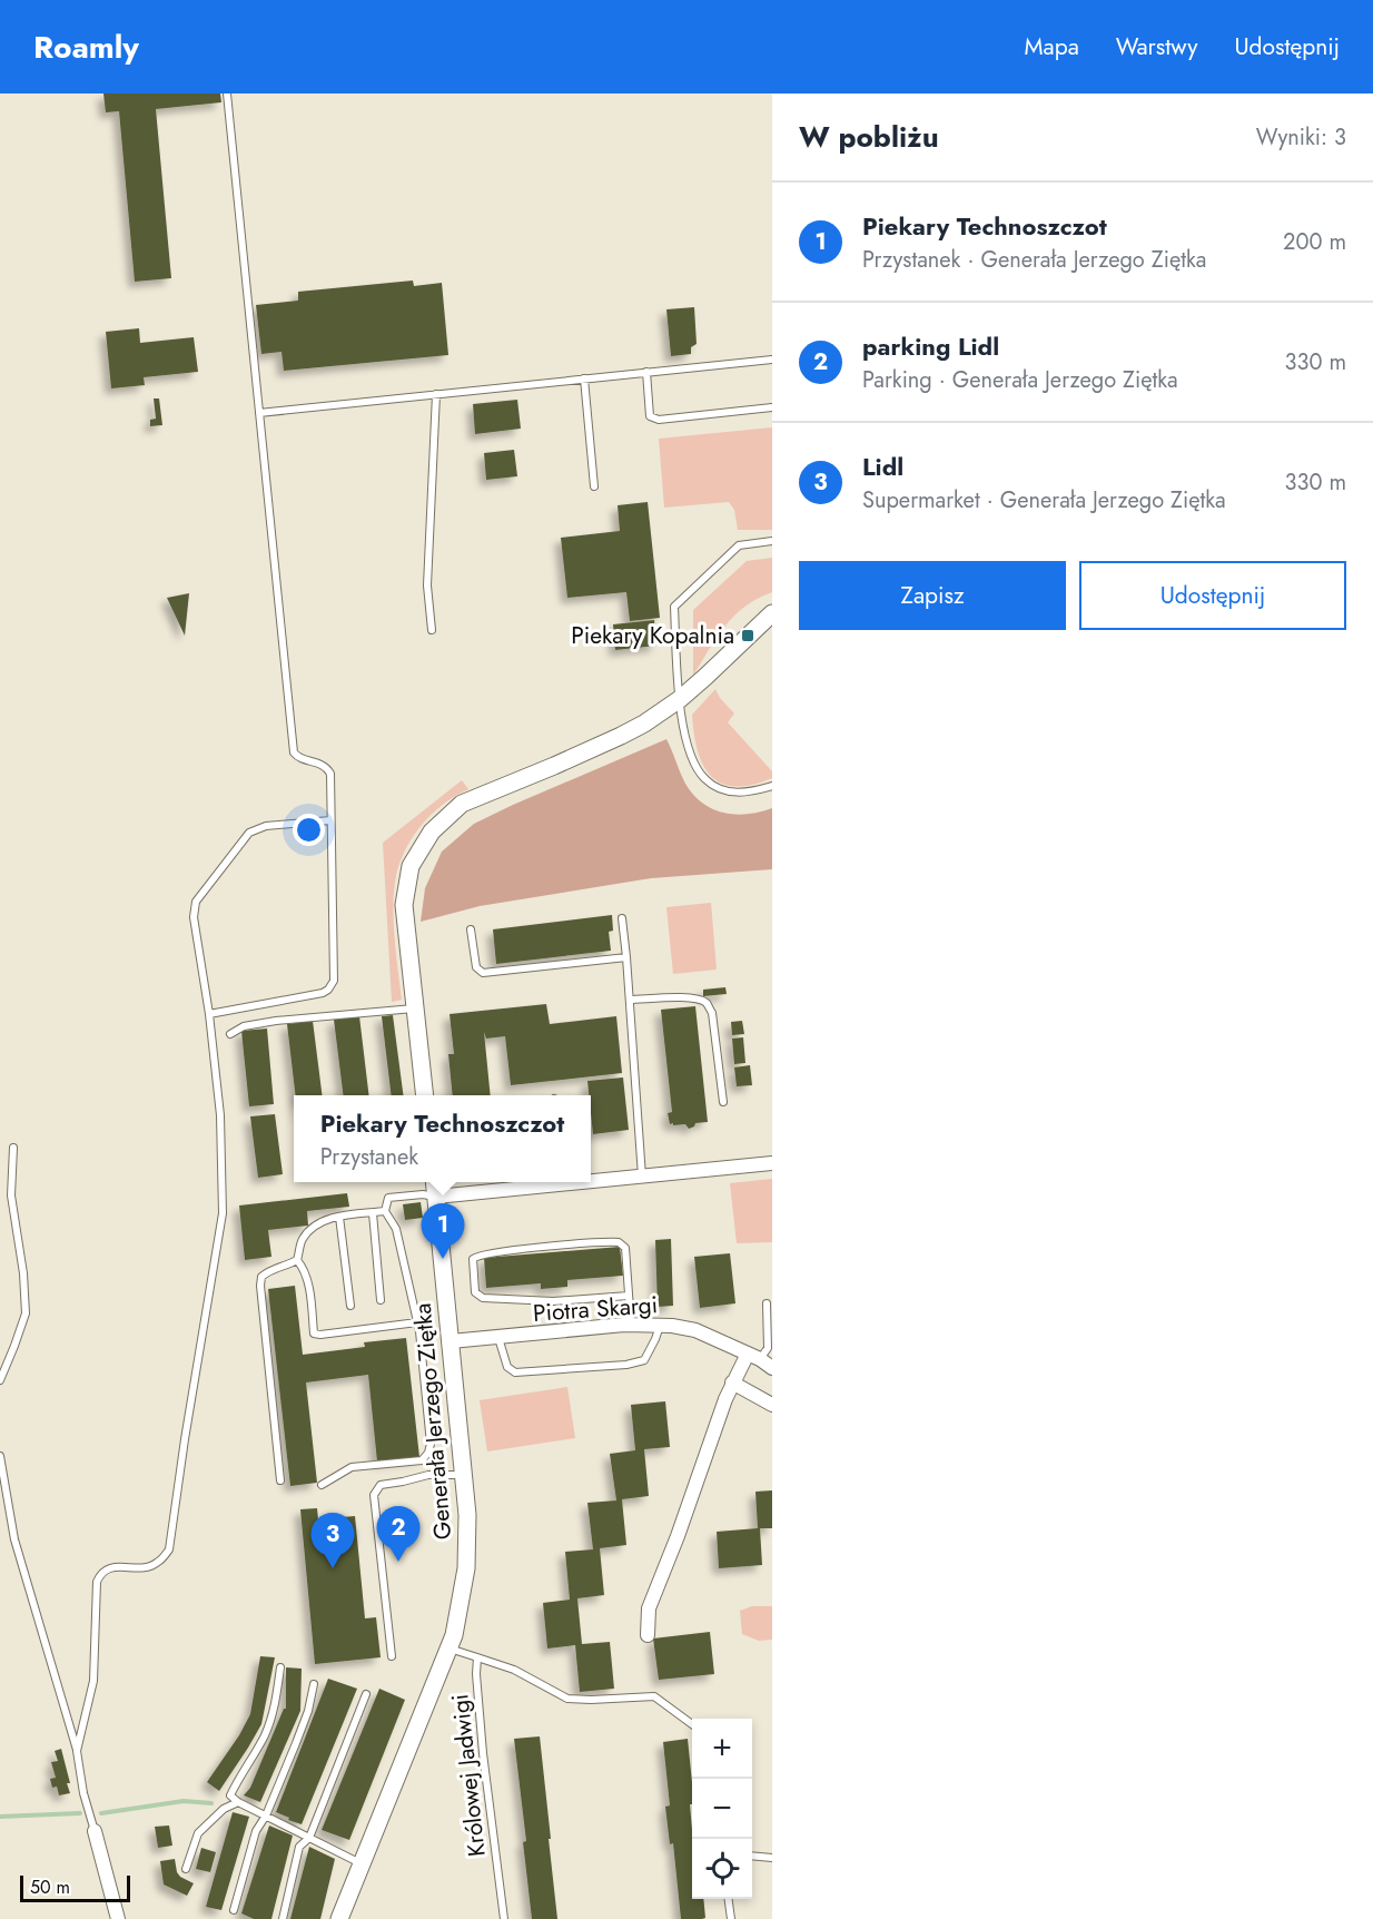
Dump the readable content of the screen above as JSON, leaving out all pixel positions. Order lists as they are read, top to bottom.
{
  "streets": {
    "street": ["Piotra Skargi", "Generała Jerzego Ziętka"],
    "lane": ["Królowej Jadwigi"]
  },
  "crossings": [
    ["Piotra Skargi", "Generała Jerzego Ziętka"]
  ],
  "places": {
    "transit": ["Piekary Kopalnia"]
  },
  "scale_bar": "50 m",
  "page": {
    "header": "Roamly",
    "nav": ["Mapa", "Warstwy", "Udostępnij"],
    "heading": ["W pobliżu", "Wyniki: 3"],
    "list": [
      {
        "mark": "1",
        "name": "Piekary Technoszczot",
        "note": "Przystanek · Generała Jerzego Ziętka",
        "value": "200 m"
      },
      {
        "mark": "2",
        "name": "parking Lidl",
        "note": "Parking · Generała Jerzego Ziętka",
        "value": "330 m"
      },
      {
        "mark": "3",
        "name": "Lidl",
        "note": "Supermarket · Generała Jerzego Ziętka",
        "value": "330 m"
      }
    ],
    "buttons": ["Zapisz", "Udostępnij"],
    "popup": ["Piekary Technoszczot", "Przystanek"],
    "pins": ["1", "2", "3"],
    "map_buttons": ["+", "−"],
    "scale": "50 m"
  }
}
